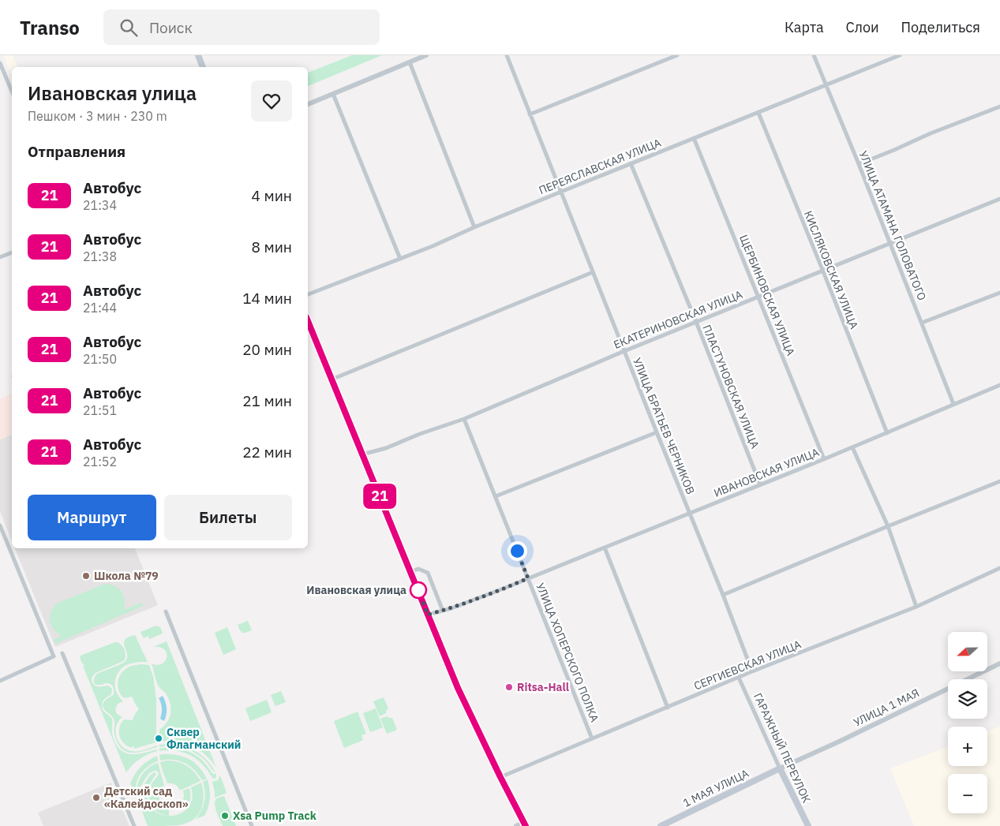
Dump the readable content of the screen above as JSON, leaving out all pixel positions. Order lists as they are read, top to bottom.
{
  "streets": {
    "main road": ["ГАРАЖНЫЙ ПЕРЕУЛОК", "1 МАЯ УЛИЦА"],
    "street": [
      "ПЕРЕЯСЛАВСКАЯ УЛИЦА",
      "УЛИЦА АТАМАНА ГОЛОВАТОГО",
      "КИСЛЯКОВСКАЯ УЛИЦА",
      "ЩЕРБИНОВСКАЯ УЛИЦА",
      "ЕКАТЕРИНОВСКАЯ УЛИЦА",
      "ПЛАСТУНОВСКАЯ УЛИЦА",
      "УЛИЦА БРАТЬЕВ ЧЕРНИКОВ",
      "ИВАНОВСКАЯ УЛИЦА",
      "УЛИЦА ХОПЕРСКОГО ПОЛКА",
      "СЕРГИЕВСКАЯ УЛИЦА",
      "УЛИЦА 1 МАЯ"
    ]
  },
  "crossings": [
    ["ПЕРЕЯСЛАВСКАЯ УЛИЦА", "УЛИЦА АТАМАНА ГОЛОВАТОГО"],
    ["ПЕРЕЯСЛАВСКАЯ УЛИЦА", "КИСЛЯКОВСКАЯ УЛИЦА"],
    ["ПЕРЕЯСЛАВСКАЯ УЛИЦА", "ЩЕРБИНОВСКАЯ УЛИЦА"],
    ["ПЕРЕЯСЛАВСКАЯ УЛИЦА", "ПЛАСТУНОВСКАЯ УЛИЦА"],
    ["ПЕРЕЯСЛАВСКАЯ УЛИЦА", "УЛИЦА БРАТЬЕВ ЧЕРНИКОВ"],
    ["УЛИЦА АТАМАНА ГОЛОВАТОГО", "ЕКАТЕРИНОВСКАЯ УЛИЦА"],
    ["УЛИЦА АТАМАНА ГОЛОВАТОГО", "ИВАНОВСКАЯ УЛИЦА"],
    ["КИСЛЯКОВСКАЯ УЛИЦА", "ЕКАТЕРИНОВСКАЯ УЛИЦА"],
    ["КИСЛЯКОВСКАЯ УЛИЦА", "ИВАНОВСКАЯ УЛИЦА"],
    ["ЩЕРБИНОВСКАЯ УЛИЦА", "ЕКАТЕРИНОВСКАЯ УЛИЦА"],
    ["ЩЕРБИНОВСКАЯ УЛИЦА", "ИВАНОВСКАЯ УЛИЦА"],
    ["ЕКАТЕРИНОВСКАЯ УЛИЦА", "ПЛАСТУНОВСКАЯ УЛИЦА"],
    ["ЕКАТЕРИНОВСКАЯ УЛИЦА", "УЛИЦА БРАТЬЕВ ЧЕРНИКОВ"],
    ["ЕКАТЕРИНОВСКАЯ УЛИЦА", "УЛИЦА ХОПЕРСКОГО ПОЛКА"],
    ["ПЛАСТУНОВСКАЯ УЛИЦА", "ИВАНОВСКАЯ УЛИЦА"],
    ["УЛИЦА БРАТЬЕВ ЧЕРНИКОВ", "ИВАНОВСКАЯ УЛИЦА"],
    ["УЛИЦА БРАТЬЕВ ЧЕРНИКОВ", "СЕРГИЕВСКАЯ УЛИЦА"],
    ["ИВАНОВСКАЯ УЛИЦА", "УЛИЦА ХОПЕРСКОГО ПОЛКА"],
    ["УЛИЦА ХОПЕРСКОГО ПОЛКА", "СЕРГИЕВСКАЯ УЛИЦА"],
    ["СЕРГИЕВСКАЯ УЛИЦА", "ГАРАЖНЫЙ ПЕРЕУЛОК"],
    ["УЛИЦА 1 МАЯ", "ГАРАЖНЫЙ ПЕРЕУЛОК"],
    ["УЛИЦА 1 МАЯ", "1 МАЯ УЛИЦА"],
    ["ГАРАЖНЫЙ ПЕРЕУЛОК", "1 МАЯ УЛИЦА"]
  ],
  "places": [
    "Школа №79",
    "Ивановская улица",
    "Ritsa-Hall",
    "Сквер Флагманский",
    "Детский сад «Калейдоскоп»",
    "Xsa Pump Track"
  ],
  "lines": ["bus line 21"],
  "north": "left",
  "page": {
    "header": "Transo",
    "search": "Поиск",
    "nav": ["Карта", "Слои", "Поделиться"],
    "on_map": "21",
    "heading": [
      ["Ивановская улица", "Пешком · 3 мин · 230 m"],
      "Отправления"
    ],
    "list": [
      {
        "mark": "21",
        "name": "Автобус",
        "note": "21:34",
        "value": "4 мин"
      },
      {
        "mark": "21",
        "name": "Автобус",
        "note": "21:38",
        "value": "8 мин"
      },
      {
        "mark": "21",
        "name": "Автобус",
        "note": "21:44",
        "value": "14 мин"
      },
      {
        "mark": "21",
        "name": "Автобус",
        "note": "21:50",
        "value": "20 мин"
      },
      {
        "mark": "21",
        "name": "Автобус",
        "note": "21:51",
        "value": "21 мин"
      },
      {
        "mark": "21",
        "name": "Автобус",
        "note": "21:52",
        "value": "22 мин"
      }
    ],
    "buttons": ["Маршрут", "Билеты"],
    "map_buttons": ["+", "−"]
  }
}
